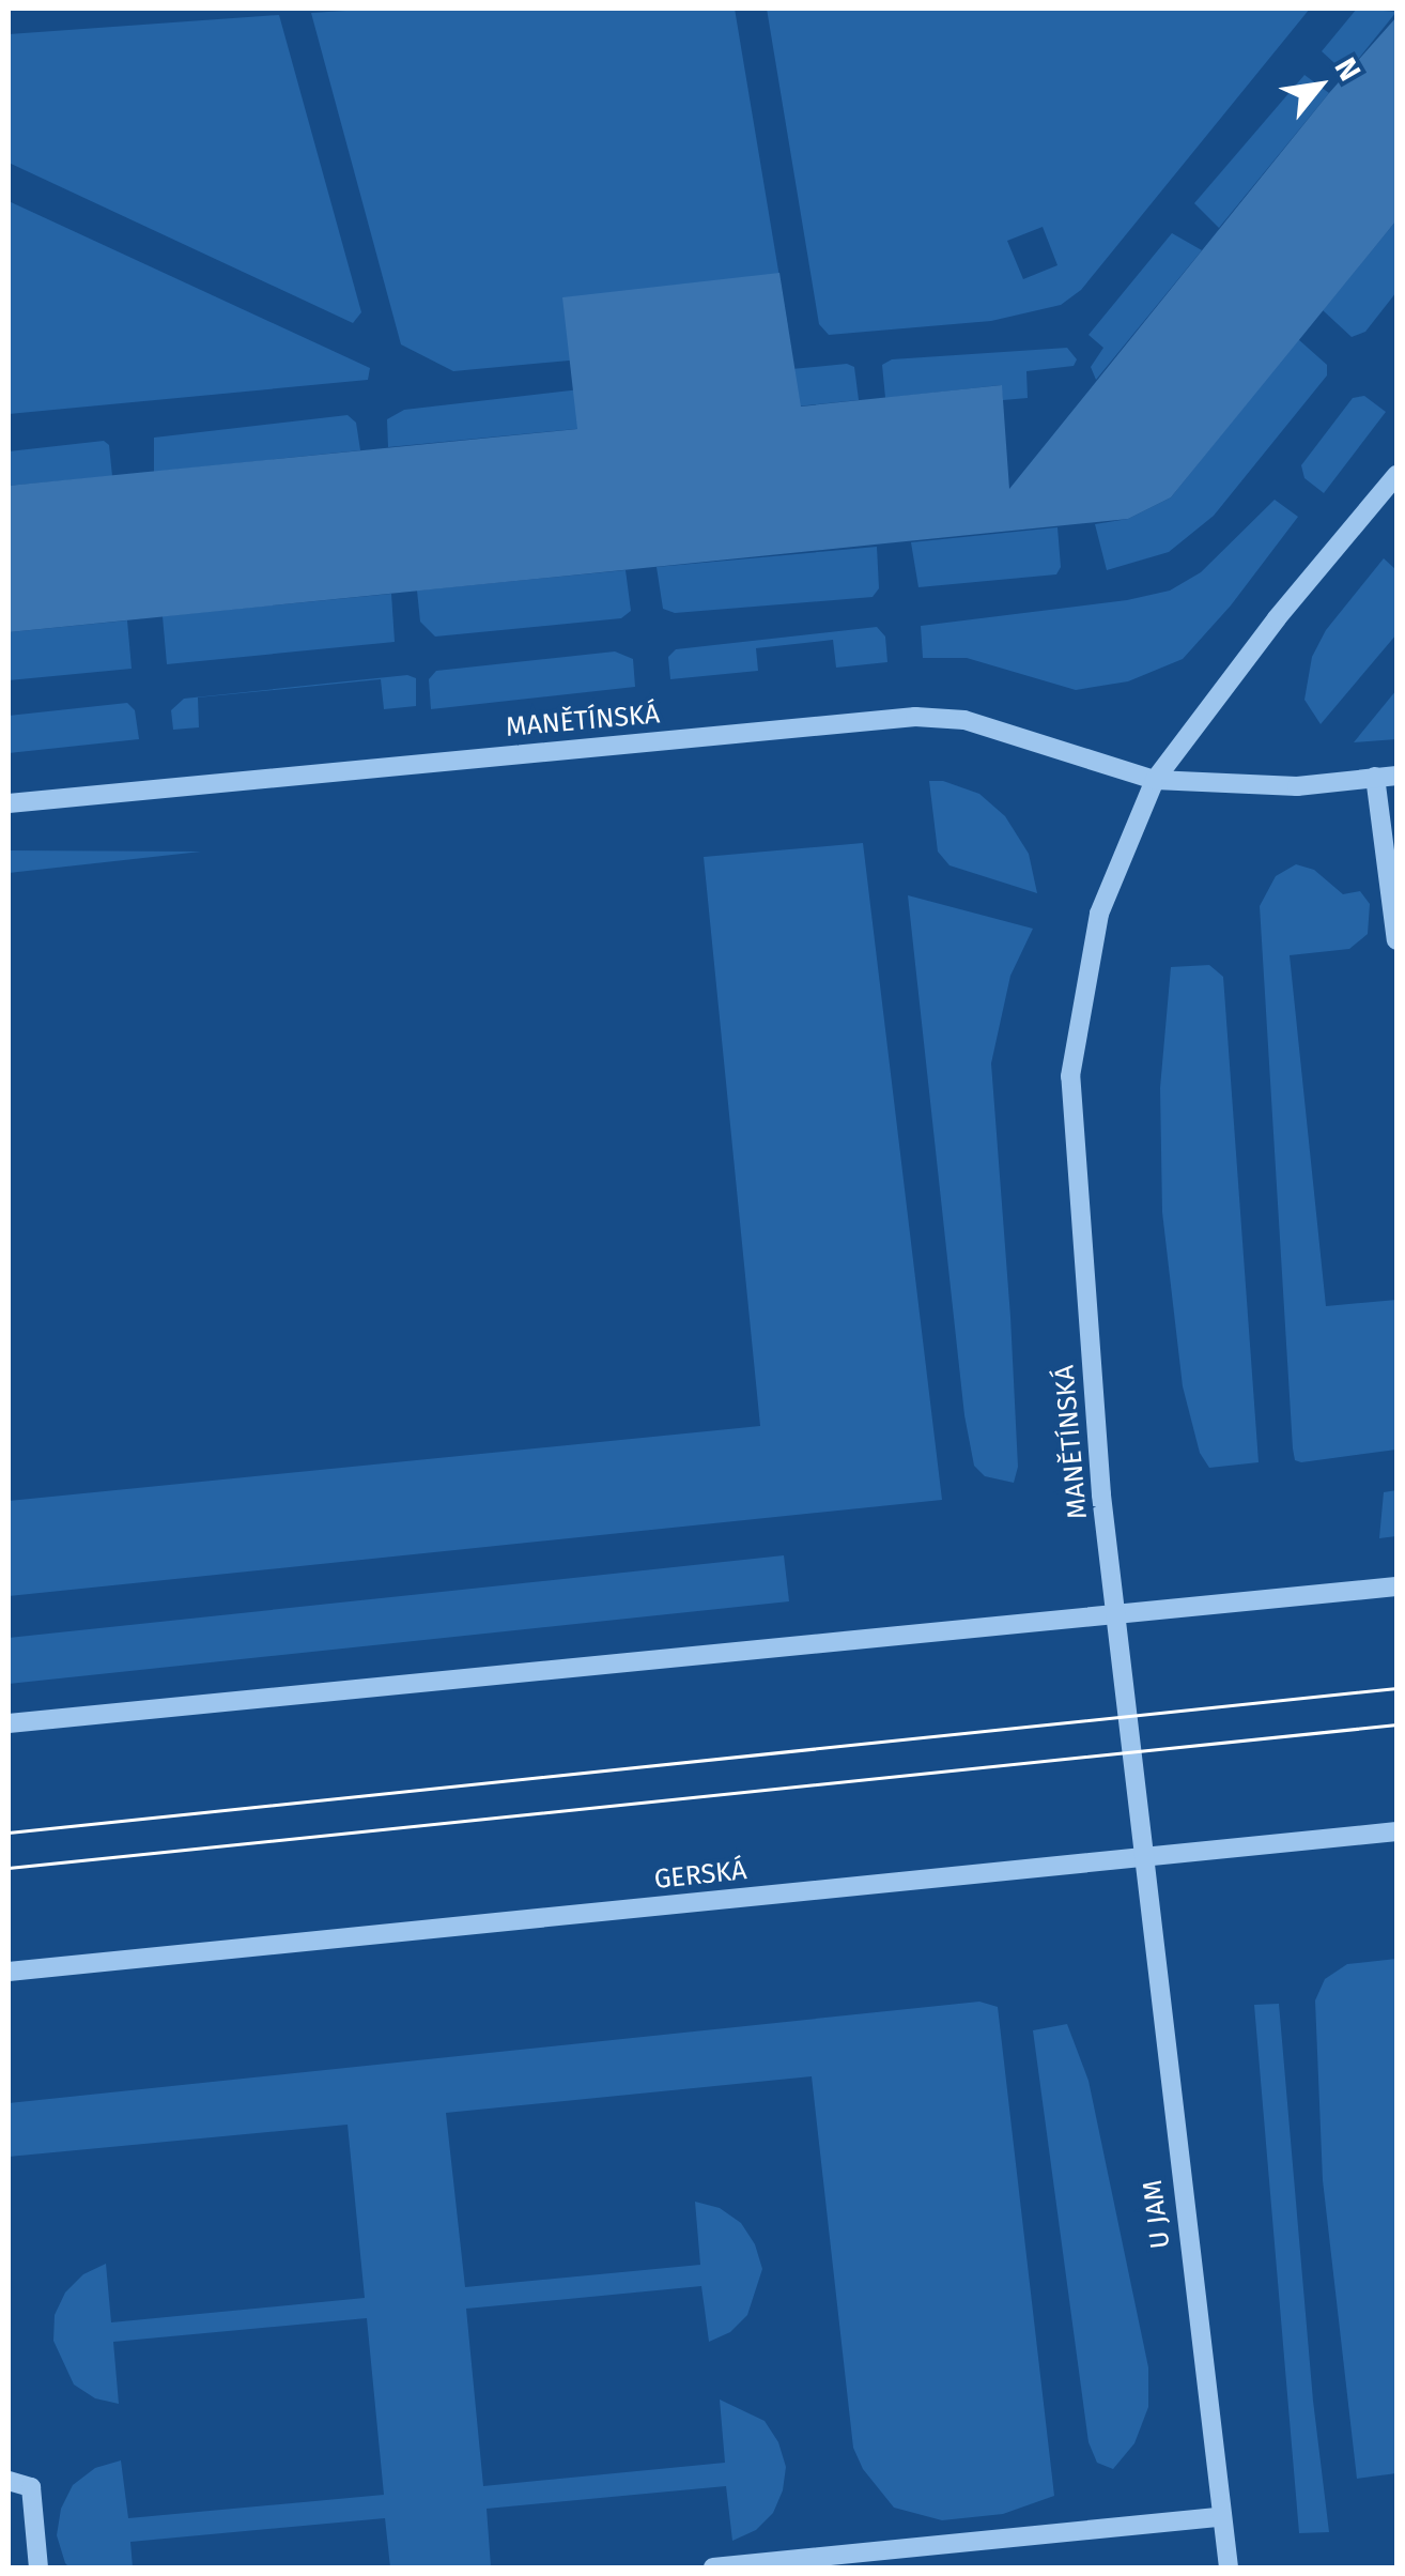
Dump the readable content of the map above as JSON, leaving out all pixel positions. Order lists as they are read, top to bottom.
{
  "streets": {
    "street": ["MANĚTÍNSKÁ", "GERSKÁ", "U JAM"]
  },
  "crossings": [
    ["MANĚTÍNSKÁ", "GERSKÁ"],
    ["MANĚTÍNSKÁ", "U JAM"],
    ["GERSKÁ", "U JAM"]
  ],
  "north": "top right"
}
